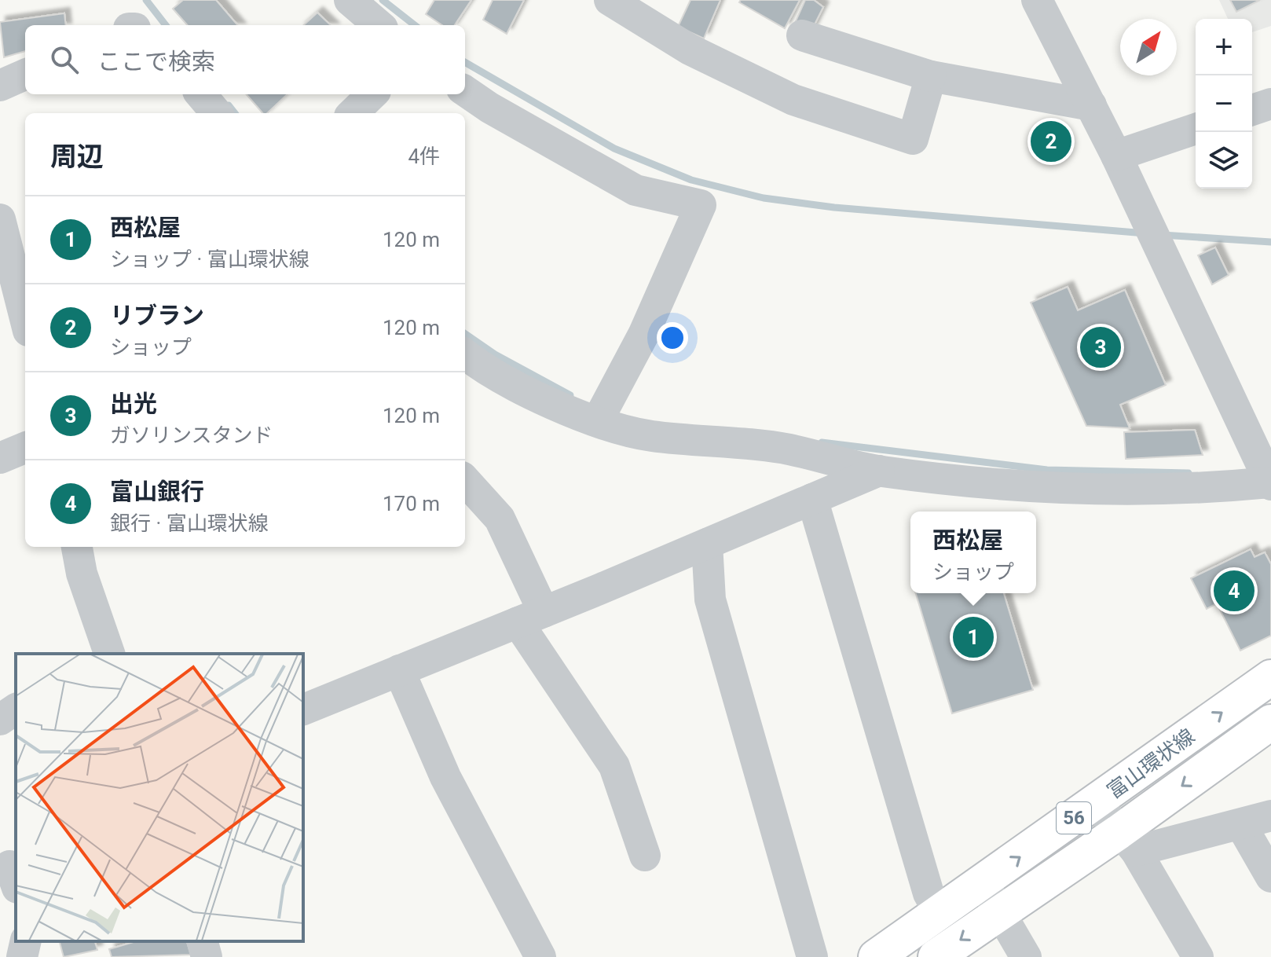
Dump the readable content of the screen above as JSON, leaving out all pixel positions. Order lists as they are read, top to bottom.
{
  "streets": {
    "main road": ["富山環状線", "56"]
  },
  "north": "top right",
  "page": {
    "map_buttons": ["+", "−"],
    "search": "ここで検索",
    "heading": ["周辺", "4件"],
    "pins": [
      "2",
      "3",
      "4",
      "1"
    ],
    "list": [
      {
        "mark": "1",
        "name": "西松屋",
        "note": "ショップ · 富山環状線",
        "value": "120 m"
      },
      {
        "mark": "2",
        "name": "リブラン",
        "note": "ショップ",
        "value": "120 m"
      },
      {
        "mark": "3",
        "name": "出光",
        "note": "ガソリンスタンド",
        "value": "120 m"
      },
      {
        "mark": "4",
        "name": "富山銀行",
        "note": "銀行 · 富山環状線",
        "value": "170 m"
      }
    ],
    "popup": ["西松屋", "ショップ"]
  }
}
